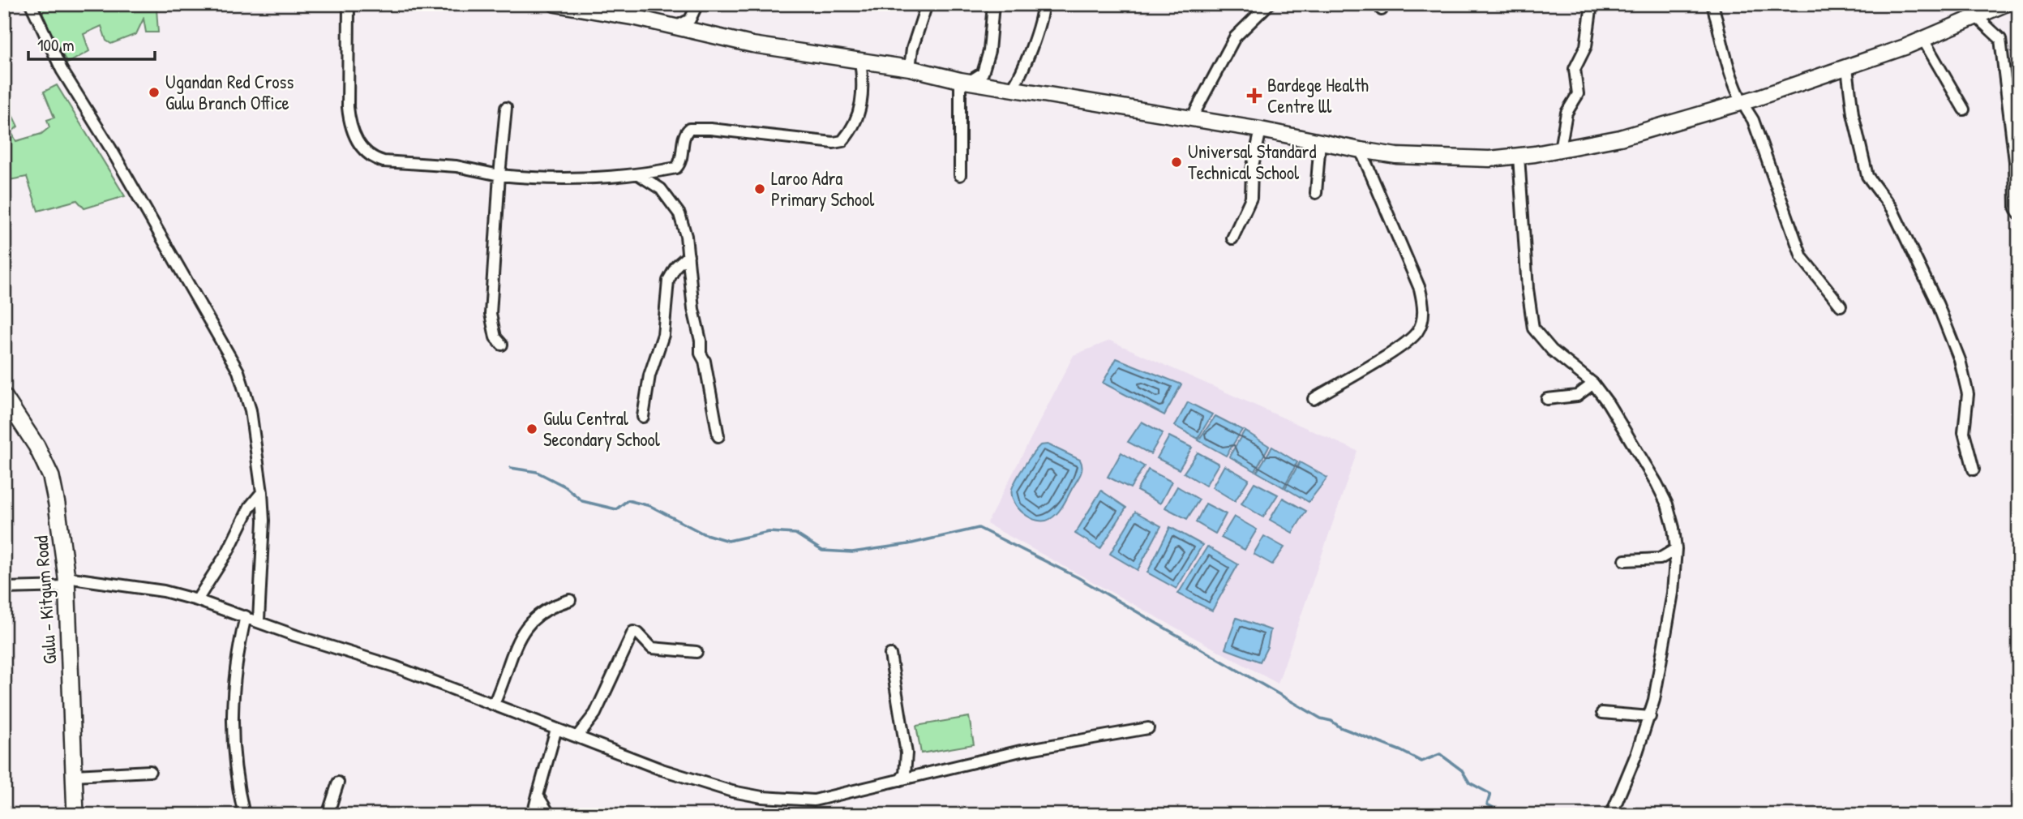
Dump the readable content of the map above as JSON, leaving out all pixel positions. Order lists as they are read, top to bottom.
{
  "streets": {
    "main road": ["Gulu - Kitgum Road"]
  },
  "places": {
    "other": [
      "Ugandan Red Cross Gulu Branch Office",
      "Universal Standard Technical School",
      "Laroo Adra Primary School",
      "Gulu Central Secondary School"
    ],
    "health": ["Bardege Health Centre lll"]
  },
  "scale_bar": "100 m"
}
